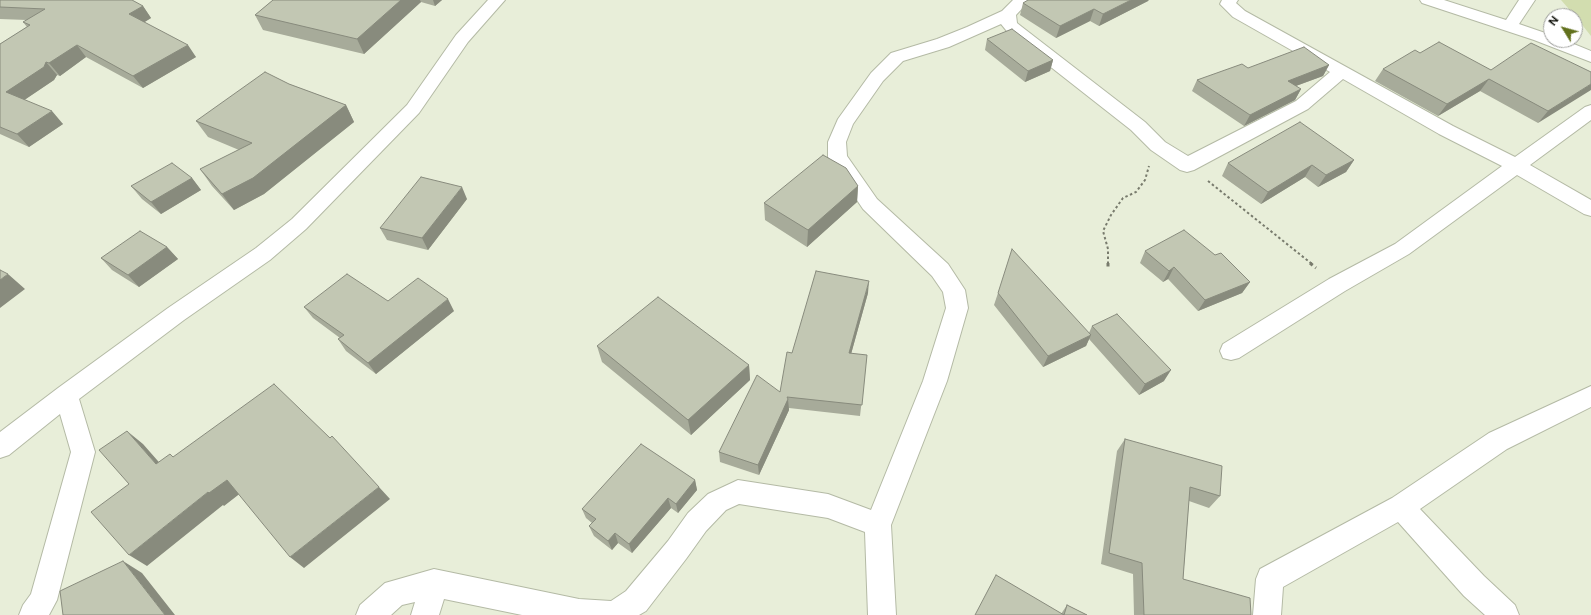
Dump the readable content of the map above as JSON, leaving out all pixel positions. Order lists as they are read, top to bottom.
{
  "north": "top left"
}
